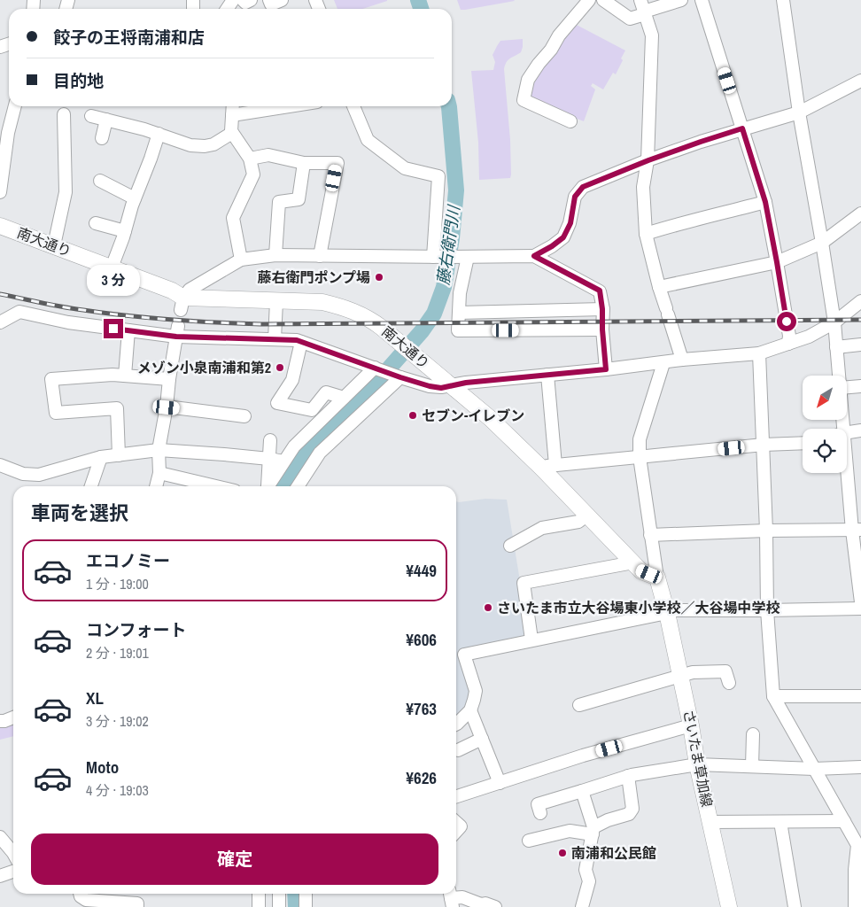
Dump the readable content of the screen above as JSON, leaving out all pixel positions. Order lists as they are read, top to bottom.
{
  "streets": {
    "main road": ["南大通り", "さいたま草加線"]
  },
  "crossings": [
    ["南大通り", "さいたま草加線"]
  ],
  "water": ["藤右衛門川"],
  "places": [
    "藤右衛門ポンプ場",
    "メゾン小泉南浦和第2",
    "セブン-イレブン",
    "さいたま市立大谷場東小学校／大谷場中学校",
    "南浦和公民館"
  ],
  "north": "bottom left",
  "page": {
    "banner": ["餃子の王将南浦和店", "目的地"],
    "bubble": "3 分",
    "heading": "車両を選択",
    "list": [
      {
        "name": "エコノミー",
        "note": "1 分 · 19:00",
        "value": "¥449"
      },
      {
        "name": "コンフォート",
        "note": "2 分 · 19:01",
        "value": "¥606"
      },
      {
        "name": "XL",
        "note": "3 分 · 19:02",
        "value": "¥763"
      },
      {
        "name": "Moto",
        "note": "4 分 · 19:03",
        "value": "¥626"
      }
    ],
    "buttons": "確定"
  }
}
